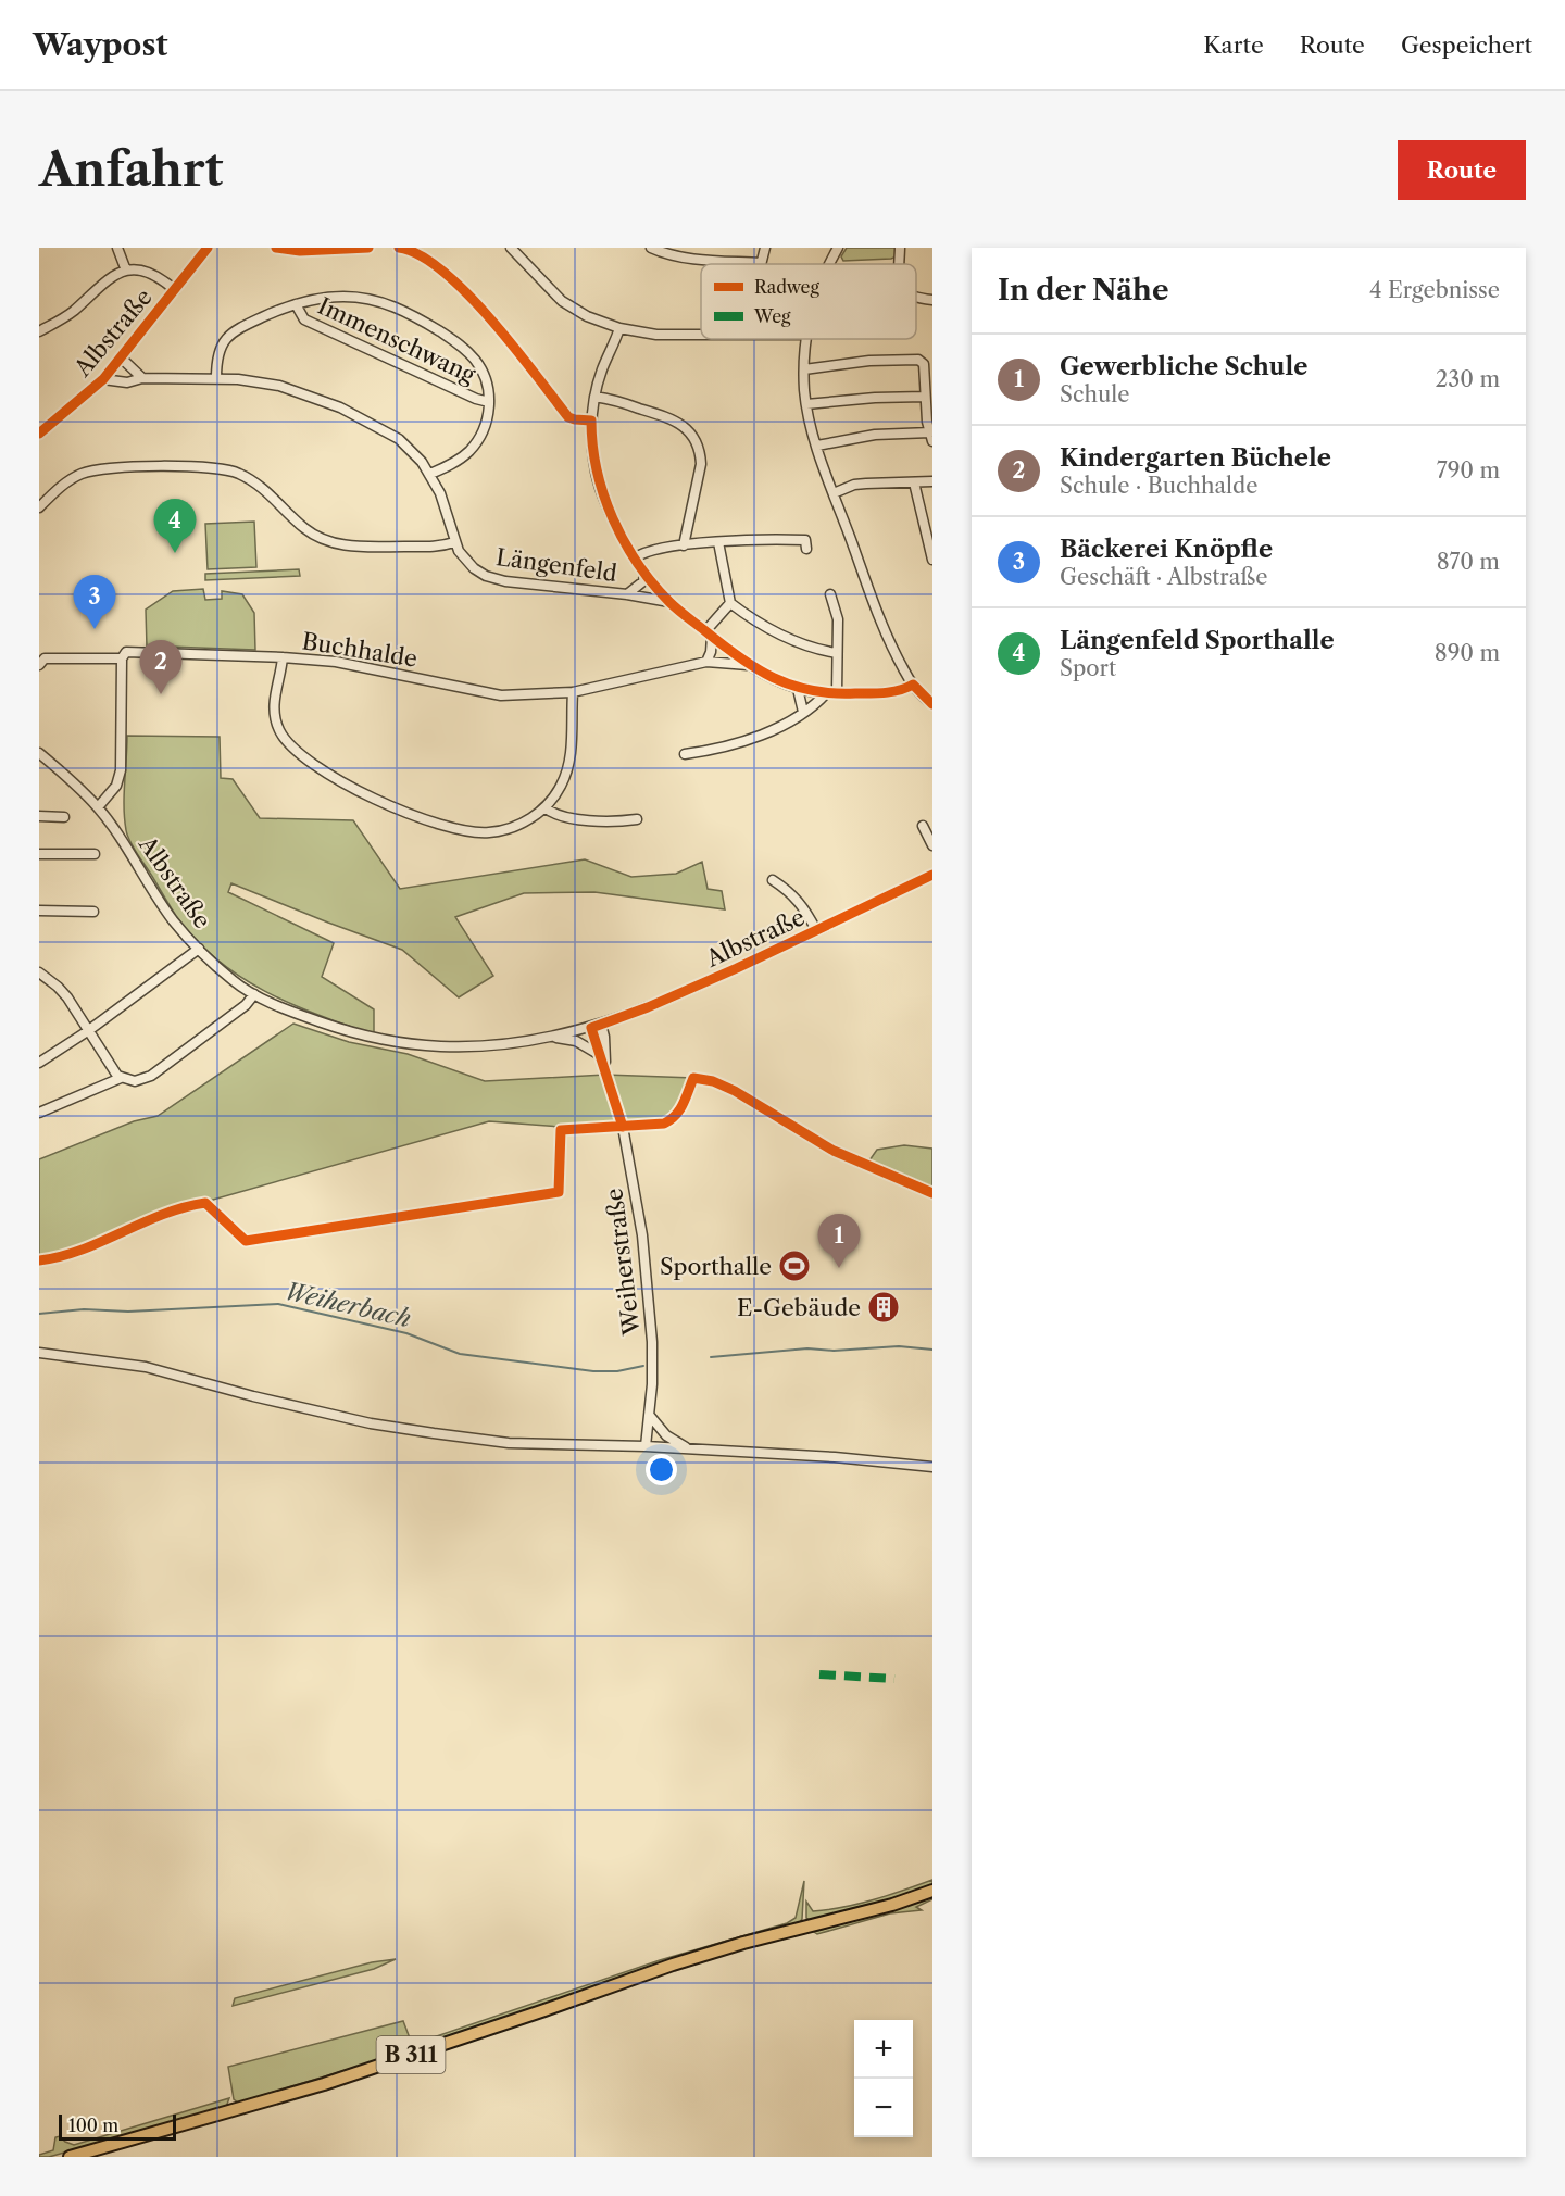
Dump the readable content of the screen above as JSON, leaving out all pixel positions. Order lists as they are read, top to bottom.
{
  "streets": {
    "main road": ["B 311"],
    "street": [
      "Albstraße",
      "Immenschwang",
      "Längenfeld",
      "Buchhalde",
      "Weiherstraße"
    ]
  },
  "crossings": [
    ["Albstraße", "Längenfeld"],
    ["Albstraße", "Weiherstraße"],
    ["Immenschwang", "Längenfeld"]
  ],
  "water": ["Weiherbach"],
  "places": {
    "sports": ["Sporthalle"],
    "building": ["E-Gebäude"]
  },
  "legend": ["Radweg", "Weg"],
  "scale_bar": "100 m",
  "page": {
    "header": "Waypost",
    "nav": ["Karte", "Route", "Gespeichert"],
    "buttons": "Route",
    "title": "Anfahrt",
    "heading": ["In der Nähe", "4 Ergebnisse"],
    "list": [
      {
        "mark": "1",
        "name": "Gewerbliche Schule",
        "note": "Schule",
        "value": "230 m"
      },
      {
        "mark": "2",
        "name": "Kindergarten Büchele",
        "note": "Schule · Buchhalde",
        "value": "790 m"
      },
      {
        "mark": "3",
        "name": "Bäckerei Knöpfle",
        "note": "Geschäft · Albstraße",
        "value": "870 m"
      },
      {
        "mark": "4",
        "name": "Längenfeld Sporthalle",
        "note": "Sport",
        "value": "890 m"
      }
    ],
    "pins": [
      "4",
      "3",
      "2",
      "1"
    ],
    "map_buttons": ["+", "−"],
    "scale": "100 m"
  }
}
